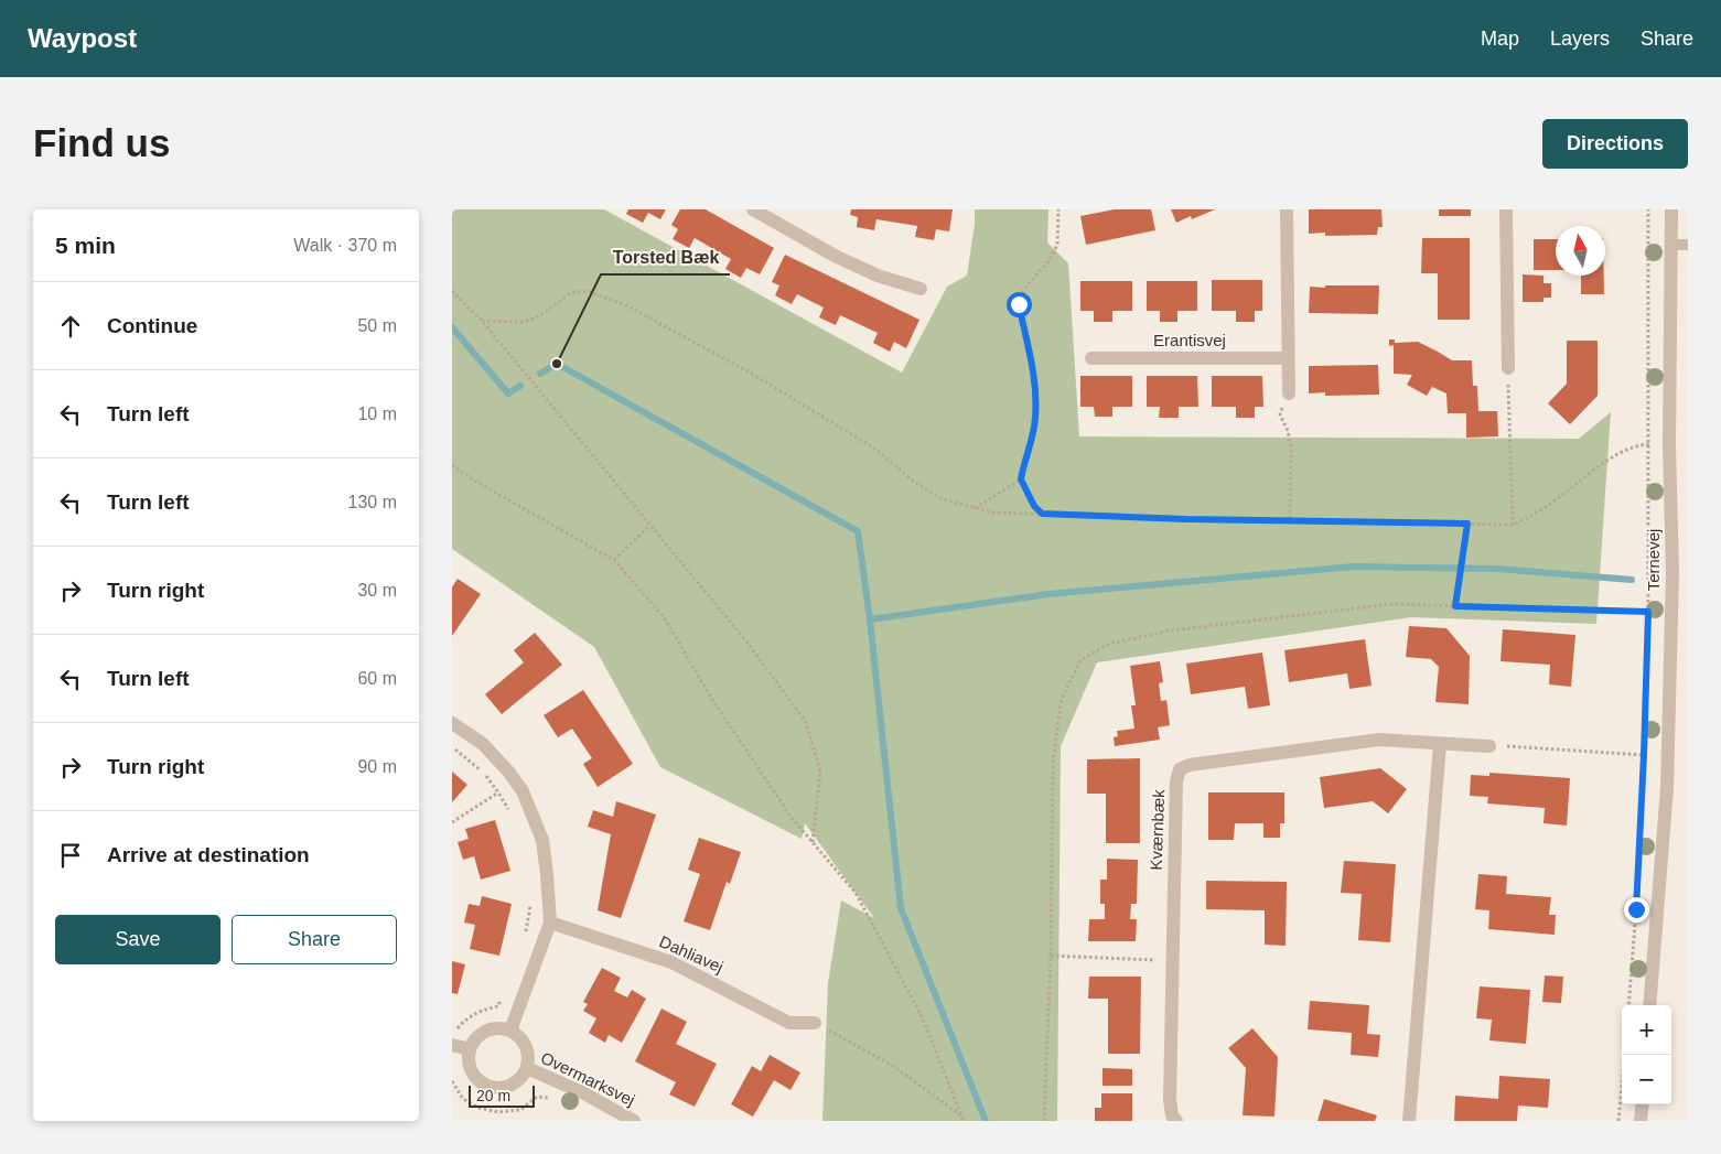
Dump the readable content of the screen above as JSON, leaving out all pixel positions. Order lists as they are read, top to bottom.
{
  "streets": {
    "street": [
      "Erantisvej",
      "Ternevej",
      "Kværnbæk",
      "Dahliavej",
      "Overmarksvej"
    ]
  },
  "places": ["Torsted Bæk"],
  "scale_bar": "20 m",
  "north": "top",
  "page": {
    "header": "Waypost",
    "nav": ["Map", "Layers", "Share"],
    "buttons": [
      "Directions",
      ["Save", "Share"]
    ],
    "title": "Find us",
    "heading": ["5 min", "Walk · 370 m"],
    "list": [
      ["Continue", "50 m"],
      ["Turn left", "10 m"],
      ["Turn left", "130 m"],
      ["Turn right", "30 m"],
      ["Turn left", "60 m"],
      ["Turn right", "90 m"],
      "Arrive at destination"
    ],
    "map_buttons": ["+", "−"],
    "scale": "20 m"
  }
}
